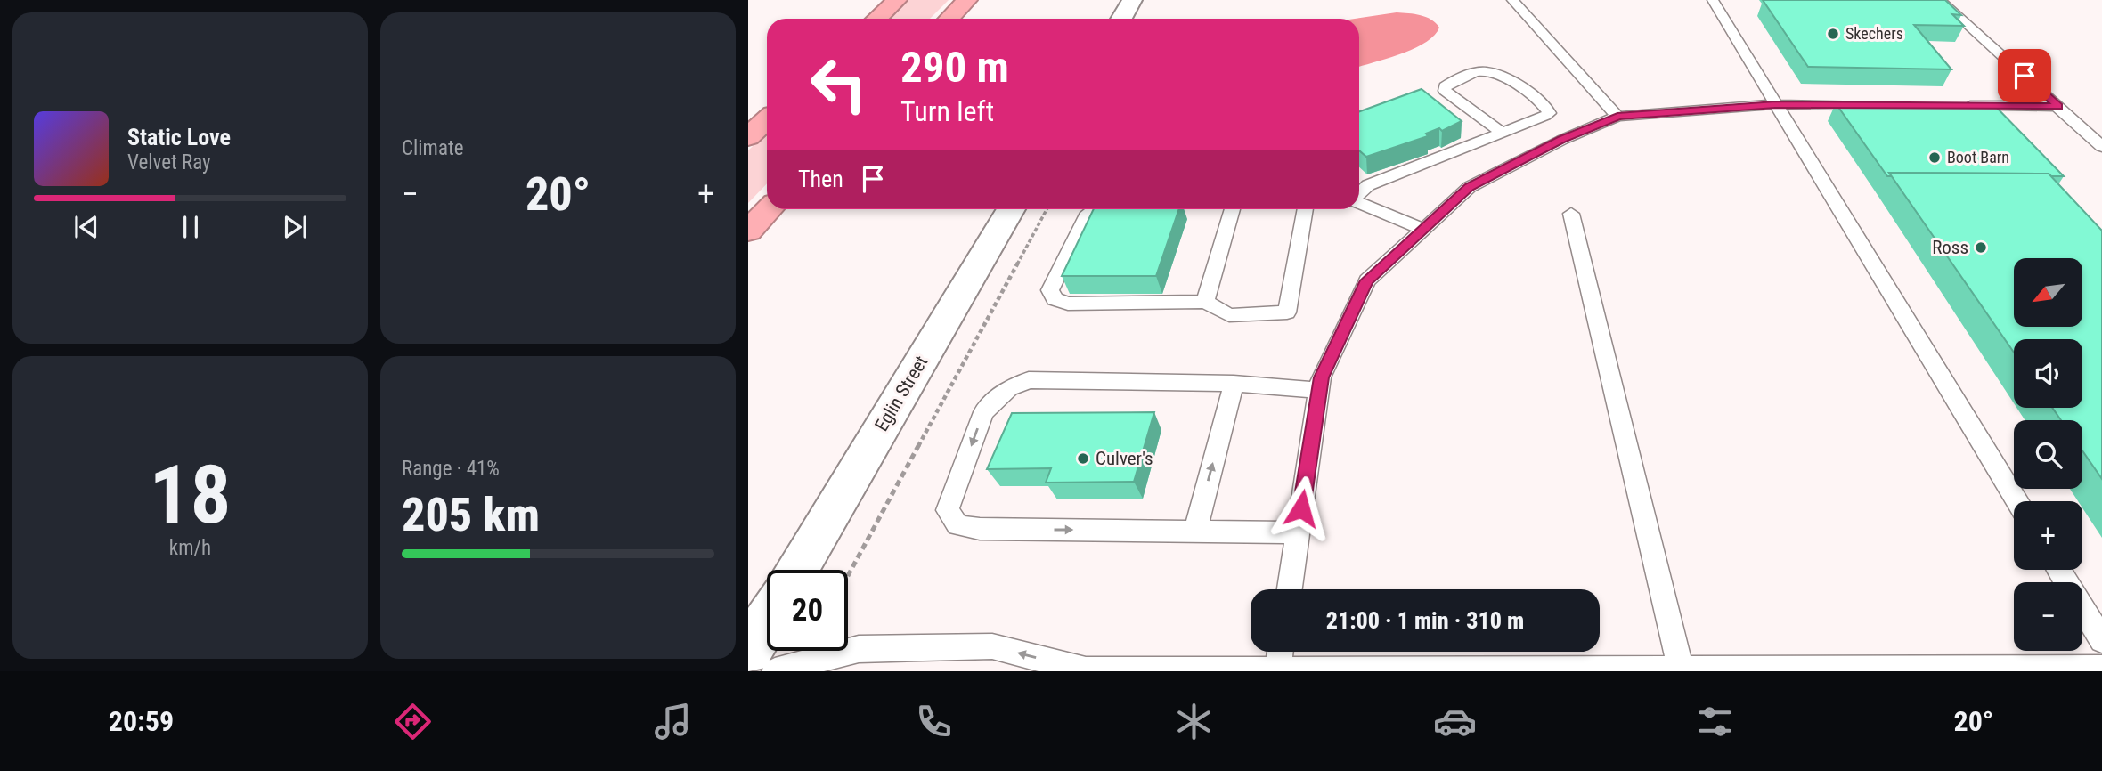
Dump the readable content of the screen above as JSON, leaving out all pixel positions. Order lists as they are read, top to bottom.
{
  "streets": {
    "street": ["Eglin Street"]
  },
  "places": [
    "Skechers",
    "Boot Barn",
    "Ross",
    "Culver's"
  ],
  "north": "bottom left",
  "page": {
    "tile": [
      "Climate",
      ["18", "km/h"],
      ["Range · 41%", "205 km"]
    ],
    "turn": ["290 m", "Turn left"],
    "song": ["Static Love", "Velvet Ray"],
    "then": "Then",
    "heat": ["−", "20°", "+"],
    "map_buttons": ["+", "−"],
    "limit": "20",
    "trip": "21:00 · 1 min · 310 m",
    "tabs": ["20:59", "20°"]
  }
}
